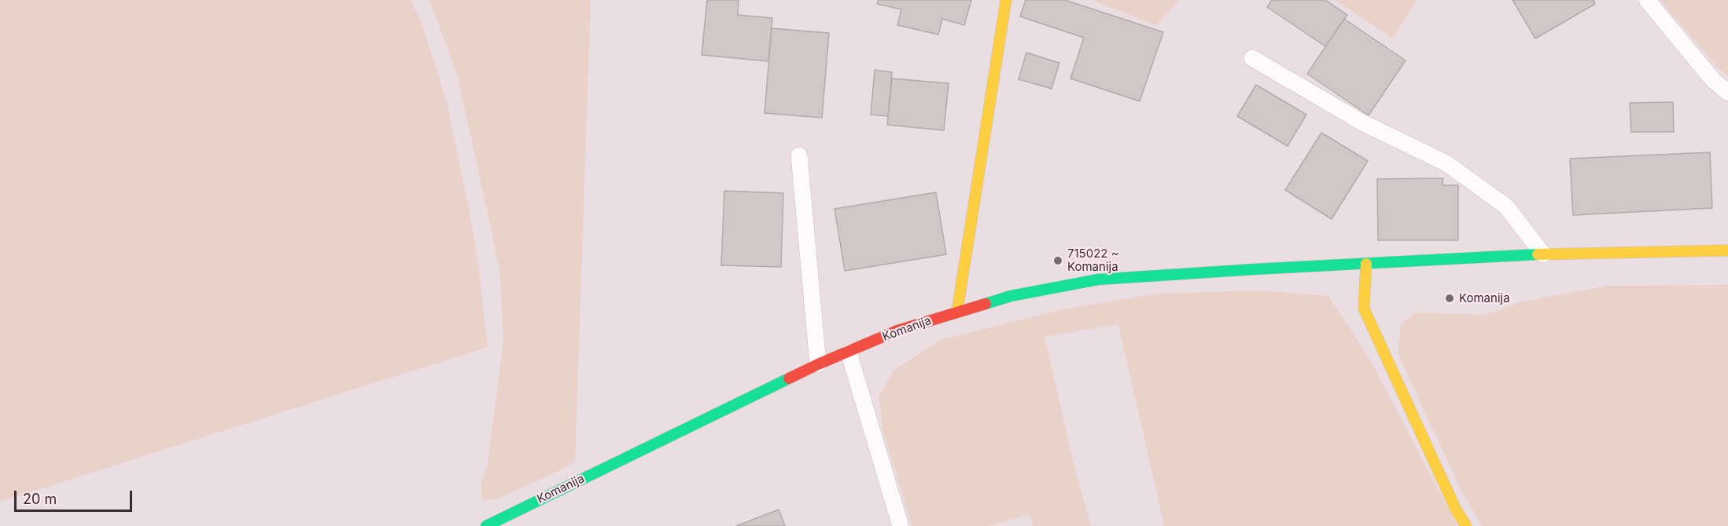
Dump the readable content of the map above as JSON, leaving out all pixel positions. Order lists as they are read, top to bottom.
{
  "streets": {
    "street": ["Komanija"]
  },
  "places": ["715022 ~ Komanija", "Komanija"],
  "scale_bar": "20 m"
}
